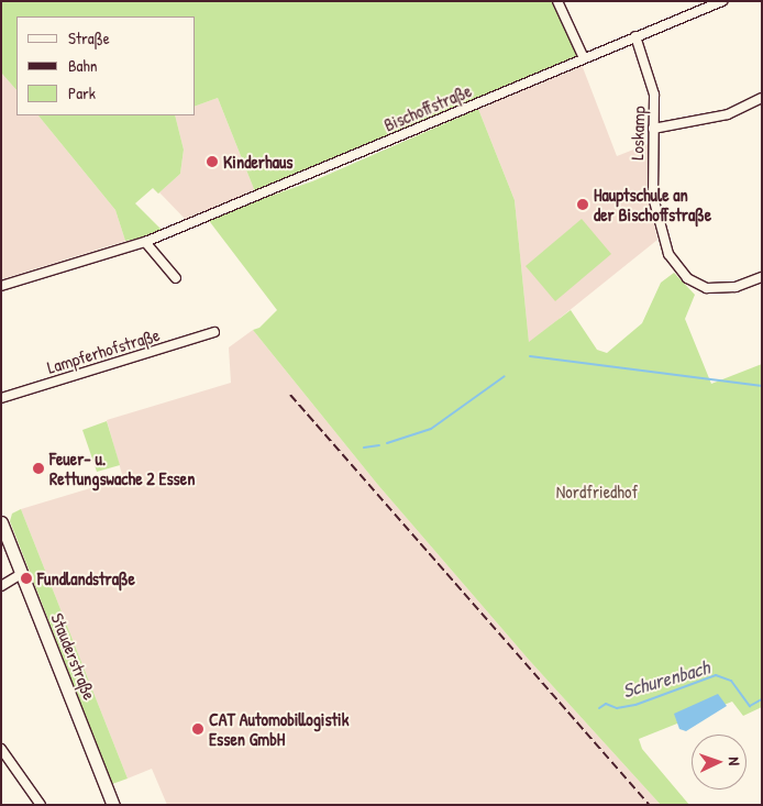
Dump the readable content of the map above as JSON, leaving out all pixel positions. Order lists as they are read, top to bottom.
{
  "streets": {
    "main road": ["Stauderstraße"],
    "street": ["Bischoffstraße", "Loskamp", "Lampferhofstraße"]
  },
  "crossings": [
    ["Bischoffstraße", "Loskamp"]
  ],
  "water": ["Schurenbach"],
  "parks": ["Nordfriedhof"],
  "places": [
    "Kinderhaus",
    "Hauptschule an der Bischoffstraße",
    "Feuer- u. Rettungswache 2 Essen",
    "Fundlandstraße",
    "CAT Automobillogistik Essen GmbH"
  ],
  "legend": ["Straße", "Bahn", "Park"],
  "north": "right"
}
